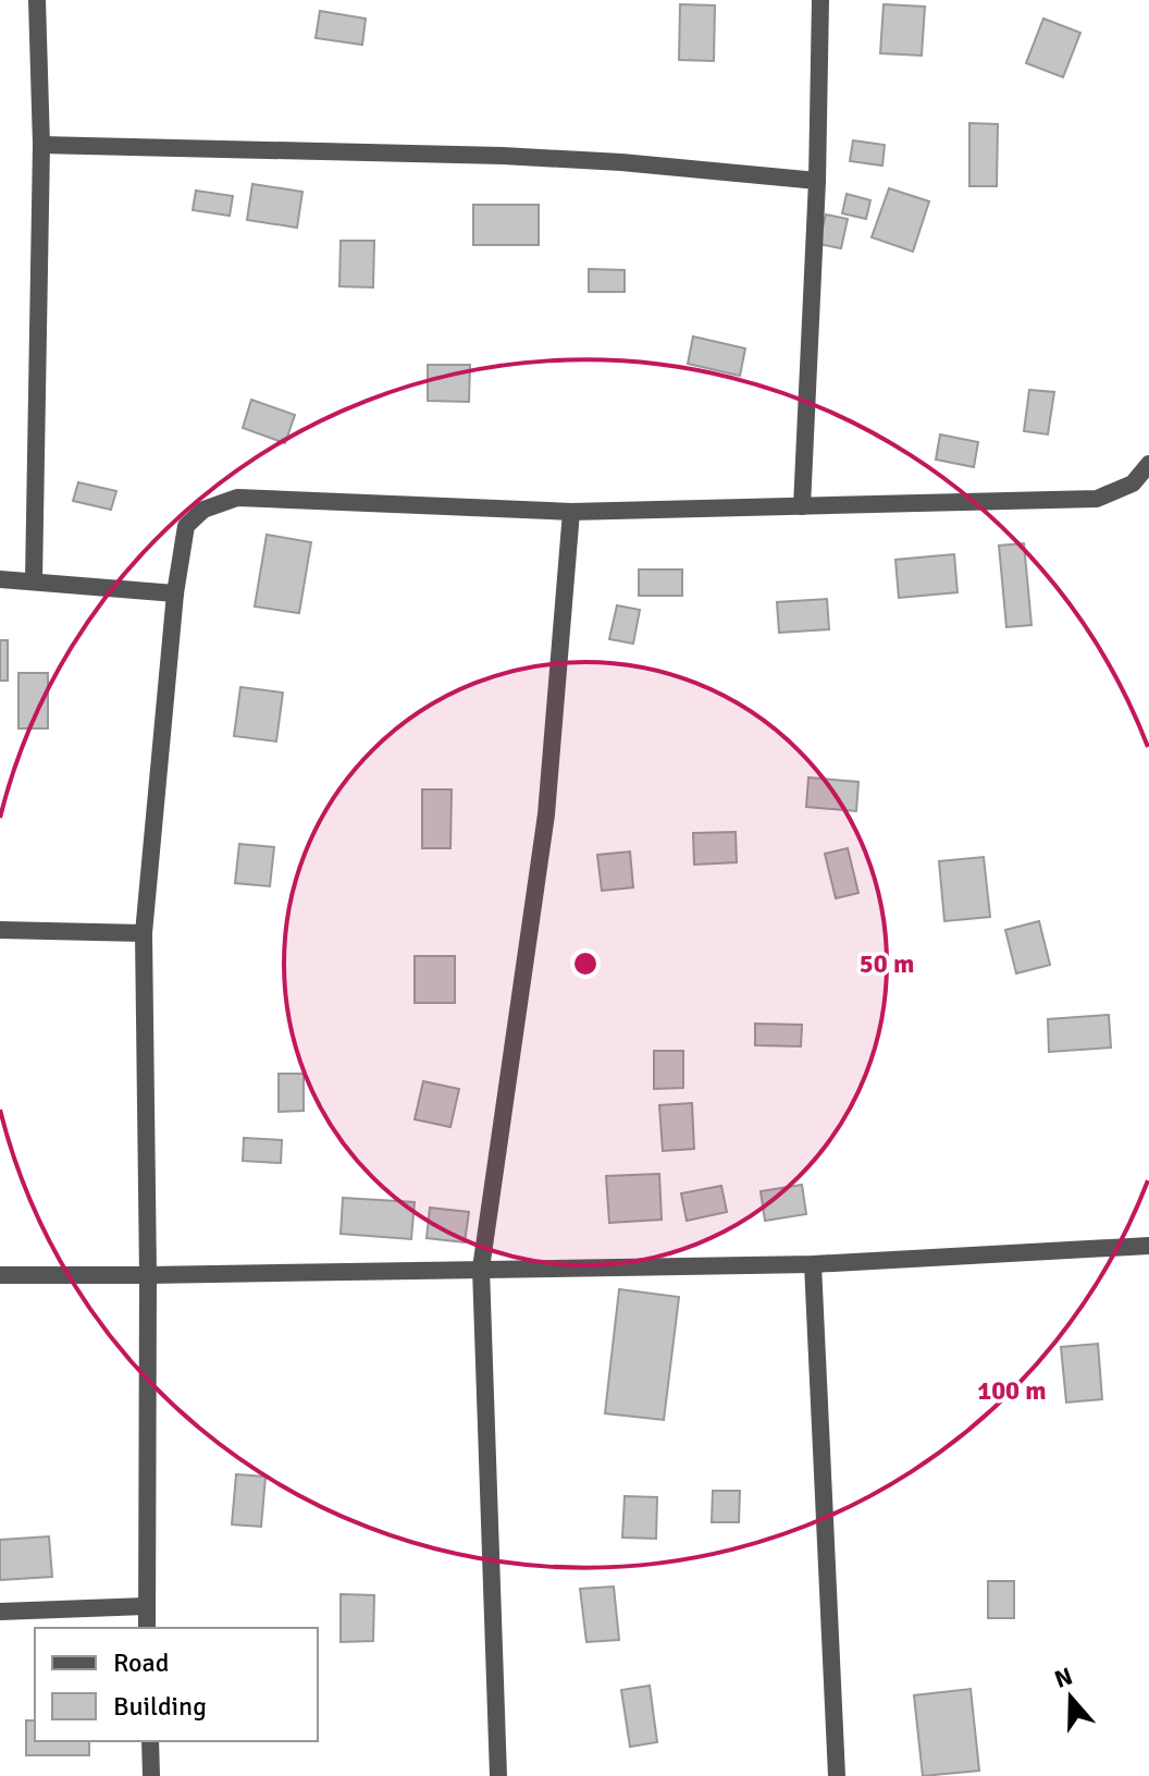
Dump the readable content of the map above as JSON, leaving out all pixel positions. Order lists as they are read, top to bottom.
{
  "legend": ["Road", "Building"],
  "north": "top",
  "rings": ["50 m", "100 m"]
}
